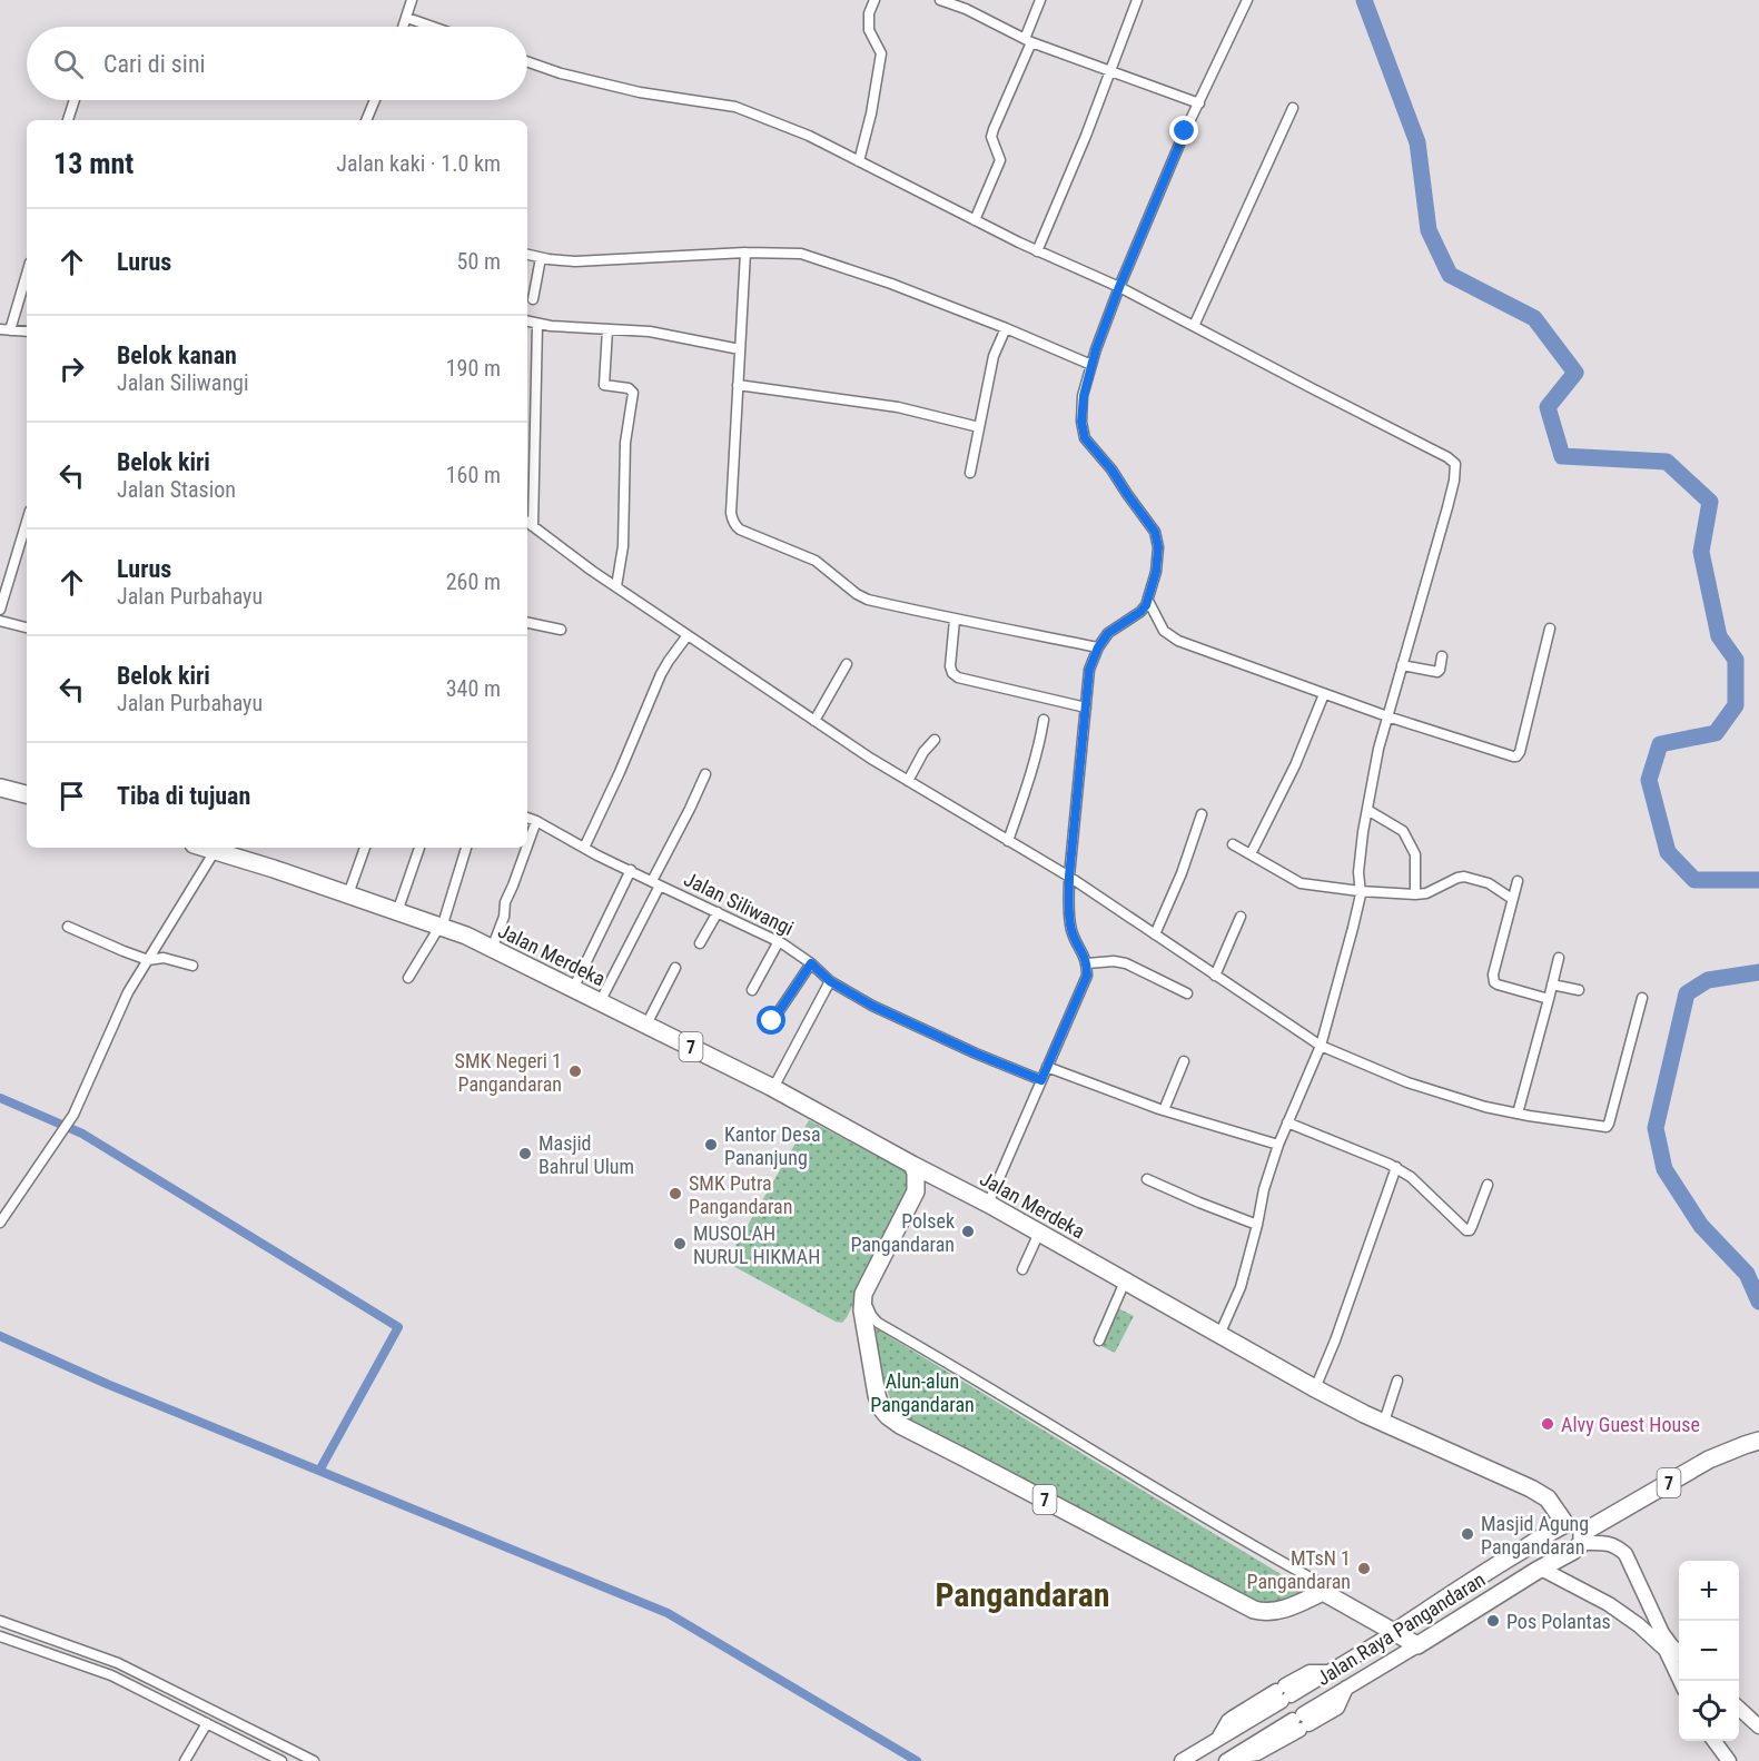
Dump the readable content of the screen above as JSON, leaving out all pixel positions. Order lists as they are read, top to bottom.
{
  "streets": {
    "highway": ["Jalan Merdeka", "7", "Jalan Raya Pangandaran"],
    "street": ["Jalan Siliwangi"]
  },
  "crossings": [
    ["Jalan Merdeka", "7"],
    ["Jalan Merdeka", "Jalan Raya Pangandaran"],
    ["7", "Jalan Raya Pangandaran"]
  ],
  "districts": ["Pangandaran"],
  "parks": ["Alun-alun Pangandaran"],
  "places": [
    "SMK Negeri 1 Pangandaran",
    "Kantor Desa Pananjung",
    "Masjid Bahrul Ulum",
    "SMK Putra Pangandaran",
    "Polsek Pangandaran",
    "MUSOLAH NURUL HIKMAH",
    "Alvy Guest House",
    "Masjid Agung Pangandaran",
    "MTsN 1 Pangandaran",
    "Pos Polantas"
  ],
  "page": {
    "search": "Cari di sini",
    "heading": ["13 mnt", "Jalan kaki · 1.0 km"],
    "list": [
      ["Lurus", "50 m"],
      ["Belok kanan", "Jalan Siliwangi", "190 m"],
      ["Belok kiri", "Jalan Stasion", "160 m"],
      ["Lurus", "Jalan Purbahayu", "260 m"],
      ["Belok kiri", "Jalan Purbahayu", "340 m"],
      "Tiba di tujuan"
    ],
    "map_buttons": ["+", "−"]
  }
}
